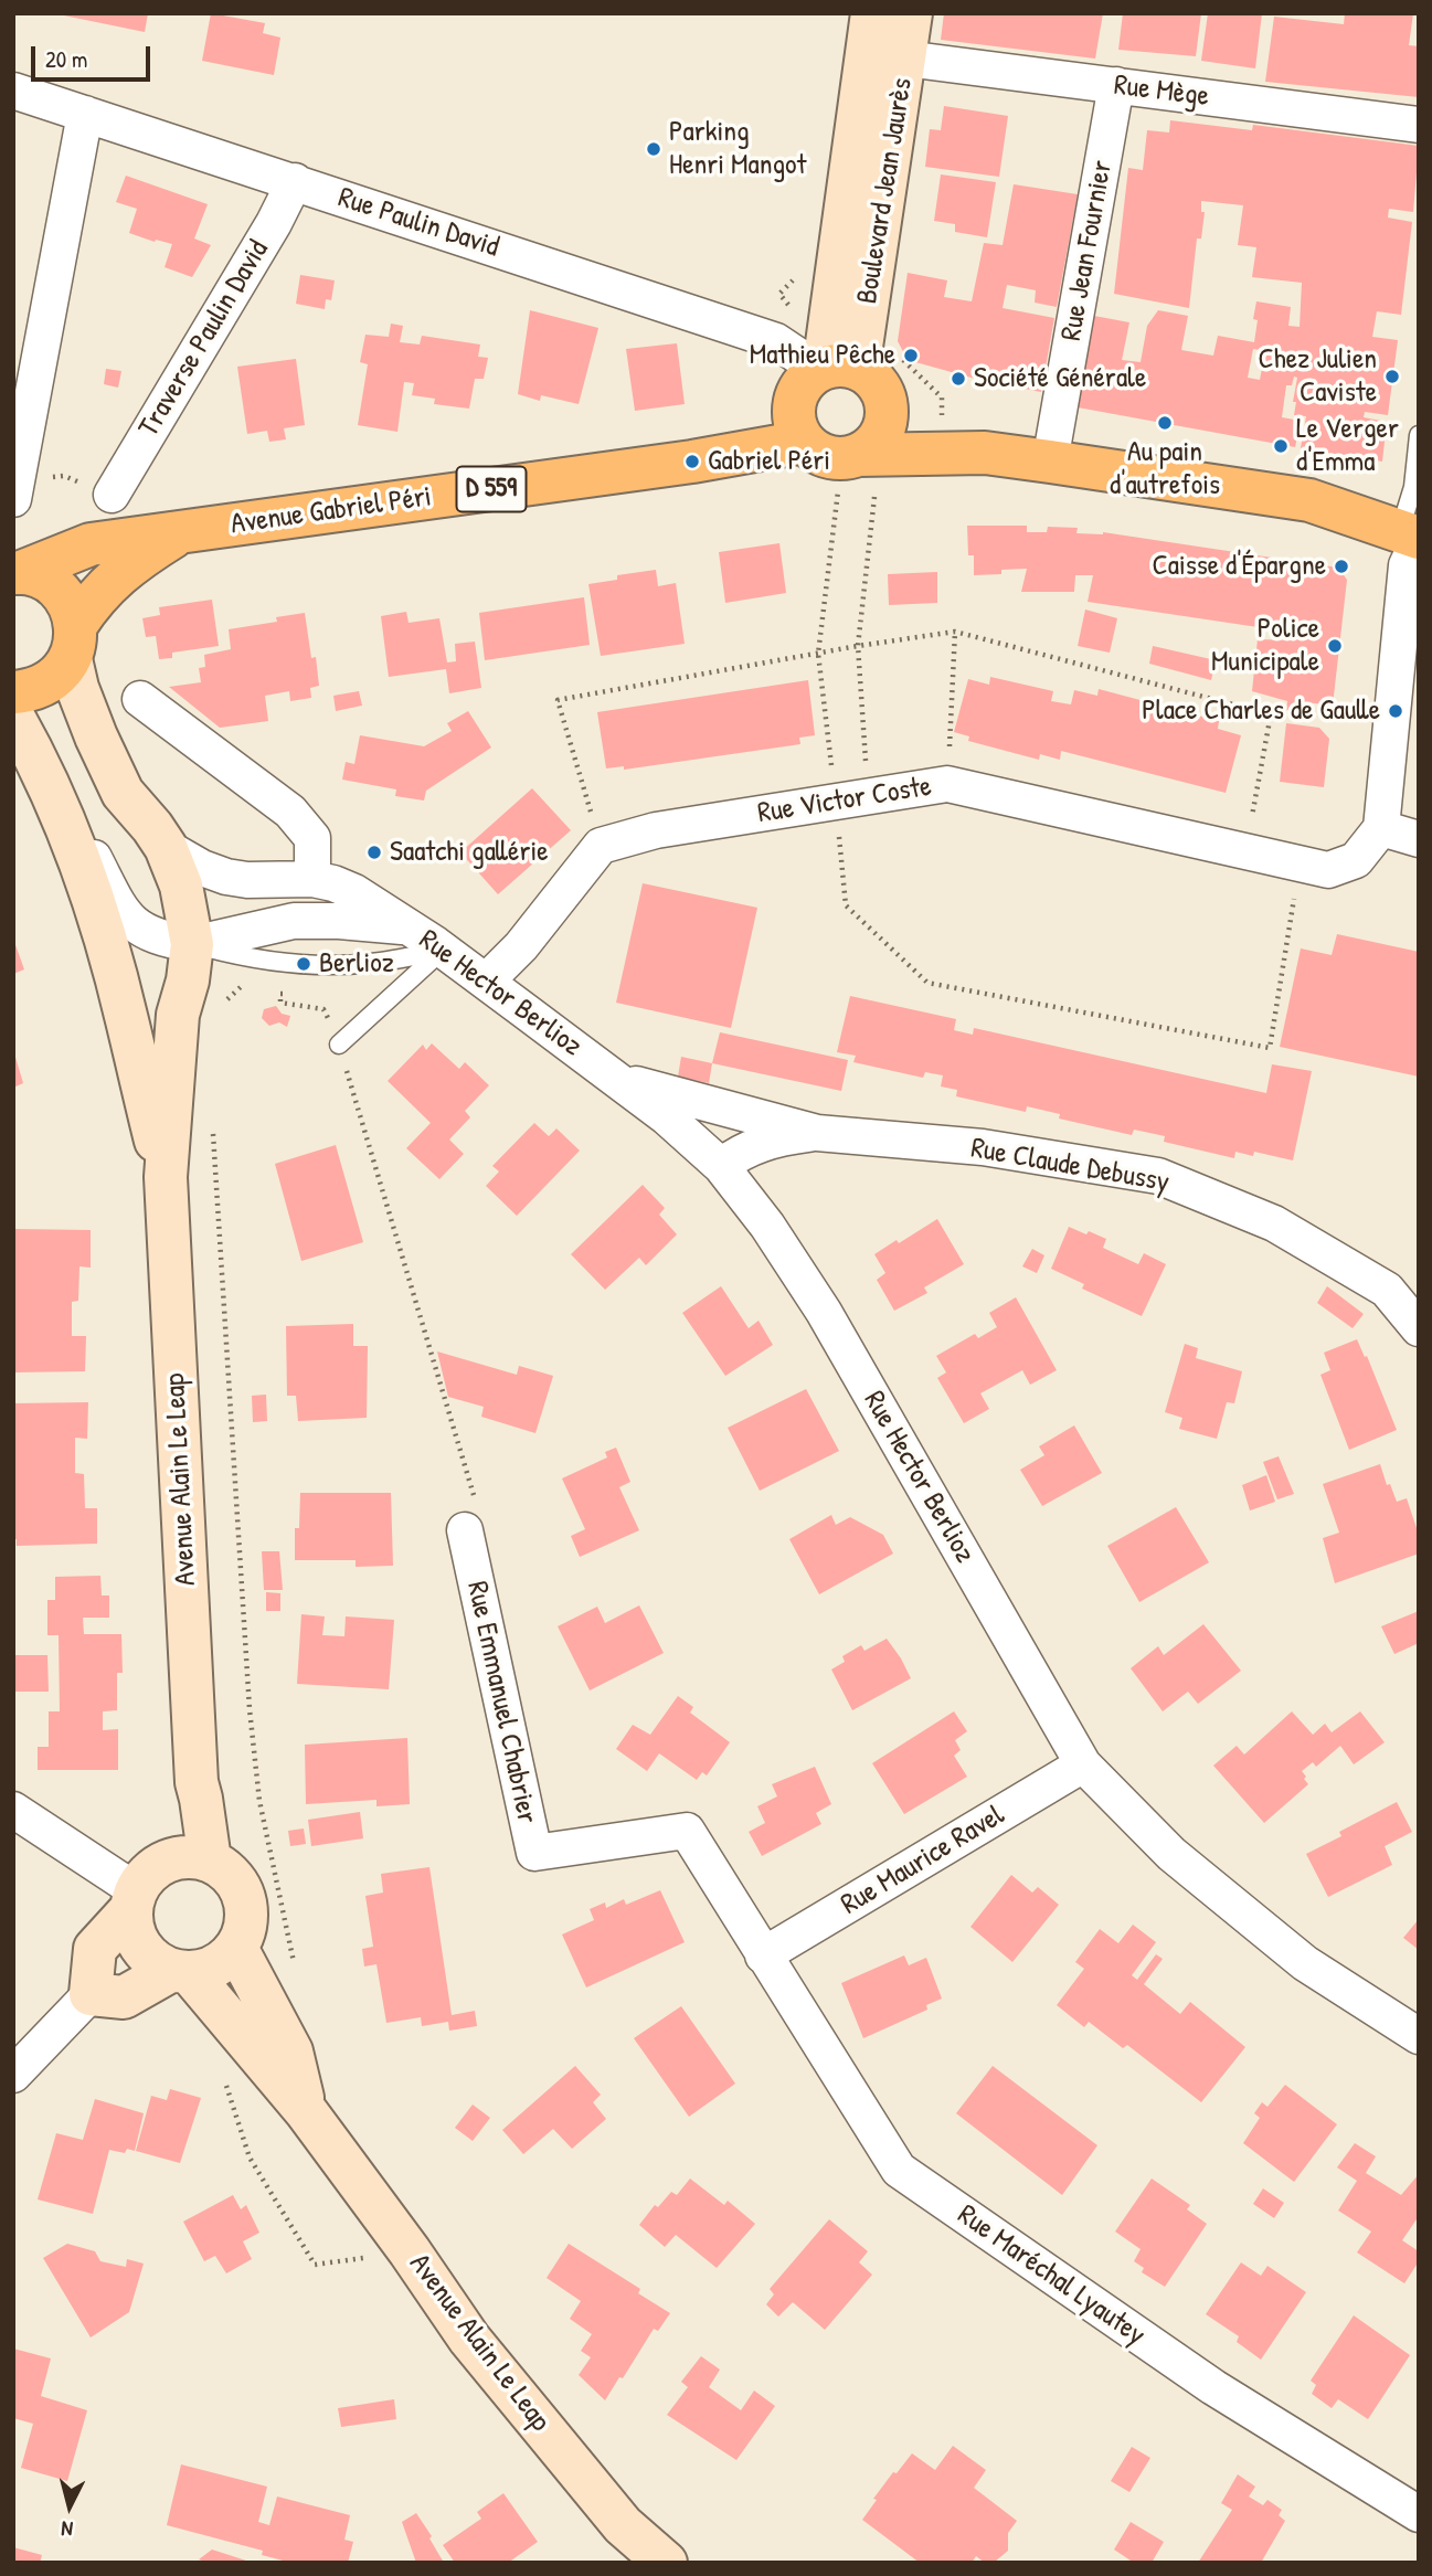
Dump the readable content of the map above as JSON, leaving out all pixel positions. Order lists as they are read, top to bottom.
{
  "streets": {
    "main road": ["D 559", "Avenue Gabriel Péri"],
    "street": [
      "Rue Mège",
      "Boulevard Jean Jaurès",
      "Rue Paulin David",
      "Rue Jean Fournier",
      "Traverse Paulin David",
      "Rue Victor Coste",
      "Rue Hector Berlioz",
      "Rue Claude Debussy",
      "Avenue Alain Le Leap",
      "Rue Emmanuel Chabrier",
      "Rue Maurice Ravel",
      "Rue Maréchal Lyautey"
    ]
  },
  "crossings": [
    ["Rue Mège", "Boulevard Jean Jaurès"],
    ["Rue Mège", "Rue Jean Fournier"],
    ["Boulevard Jean Jaurès", "Rue Paulin David"],
    ["Rue Paulin David", "Traverse Paulin David"],
    ["Avenue Gabriel Péri", "Avenue Alain Le Leap"],
    ["Rue Hector Berlioz", "Rue Claude Debussy"],
    ["Rue Hector Berlioz", "Avenue Alain Le Leap"],
    ["Rue Hector Berlioz", "Rue Maurice Ravel"],
    ["Rue Emmanuel Chabrier", "Rue Maurice Ravel"],
    ["Rue Emmanuel Chabrier", "Rue Maréchal Lyautey"],
    ["Rue Maurice Ravel", "Rue Maréchal Lyautey"]
  ],
  "places": [
    "Parking Henri Mangot",
    "Mathieu Pêche",
    "Chez Julien Caviste",
    "Société Générale",
    "Au pain d'autrefois",
    "Le Verger d'Emma",
    "Gabriel Péri",
    "Caisse d'Épargne",
    "Police Municipale",
    "Place Charles de Gaulle",
    "Saatchi gallérie",
    "Berlioz"
  ],
  "scale_bar": "20 m",
  "north": "bottom"
}
